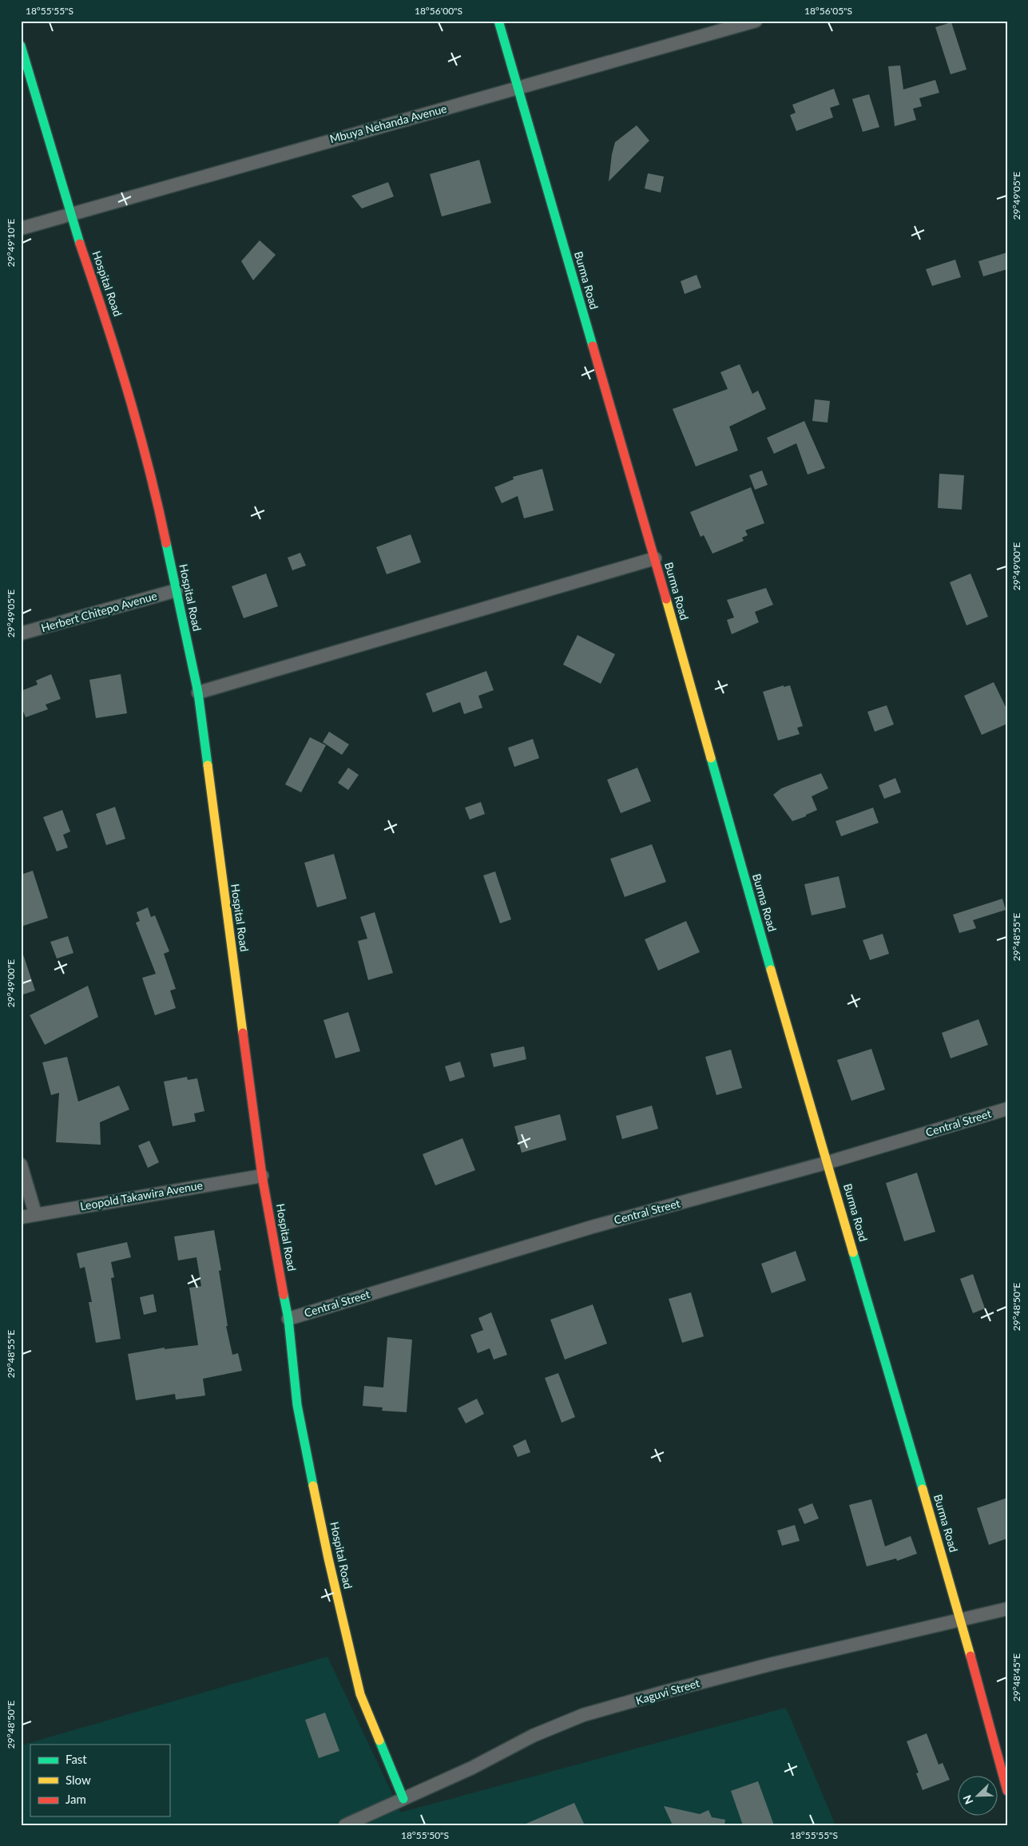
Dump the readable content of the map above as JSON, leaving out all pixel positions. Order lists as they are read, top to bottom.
{
  "streets": {
    "street": [
      "Mbuya Nehanda Avenue",
      "Burma Road",
      "Hospital Road",
      "Herbert Chitepo Avenue",
      "Central Street",
      "Leopold Takawira Avenue",
      "Kaguvi Street"
    ]
  },
  "crossings": [
    ["Mbuya Nehanda Avenue", "Burma Road"],
    ["Mbuya Nehanda Avenue", "Hospital Road"],
    ["Burma Road", "Central Street"],
    ["Burma Road", "Kaguvi Street"],
    ["Hospital Road", "Herbert Chitepo Avenue"],
    ["Hospital Road", "Central Street"],
    ["Hospital Road", "Leopold Takawira Avenue"],
    ["Hospital Road", "Kaguvi Street"]
  ],
  "legend": ["Fast", "Slow", "Jam"],
  "north": "bottom left",
  "coordinates": [
    "18°55'55\"S",
    "18°56'00\"S",
    "18°56'05\"S",
    "29°49'05\"E",
    "29°49'10\"E",
    "29°49'00\"E",
    "29°48'55\"E",
    "29°48'50\"E",
    "29°48'45\"E",
    "18°55'50\"S"
  ]
}
